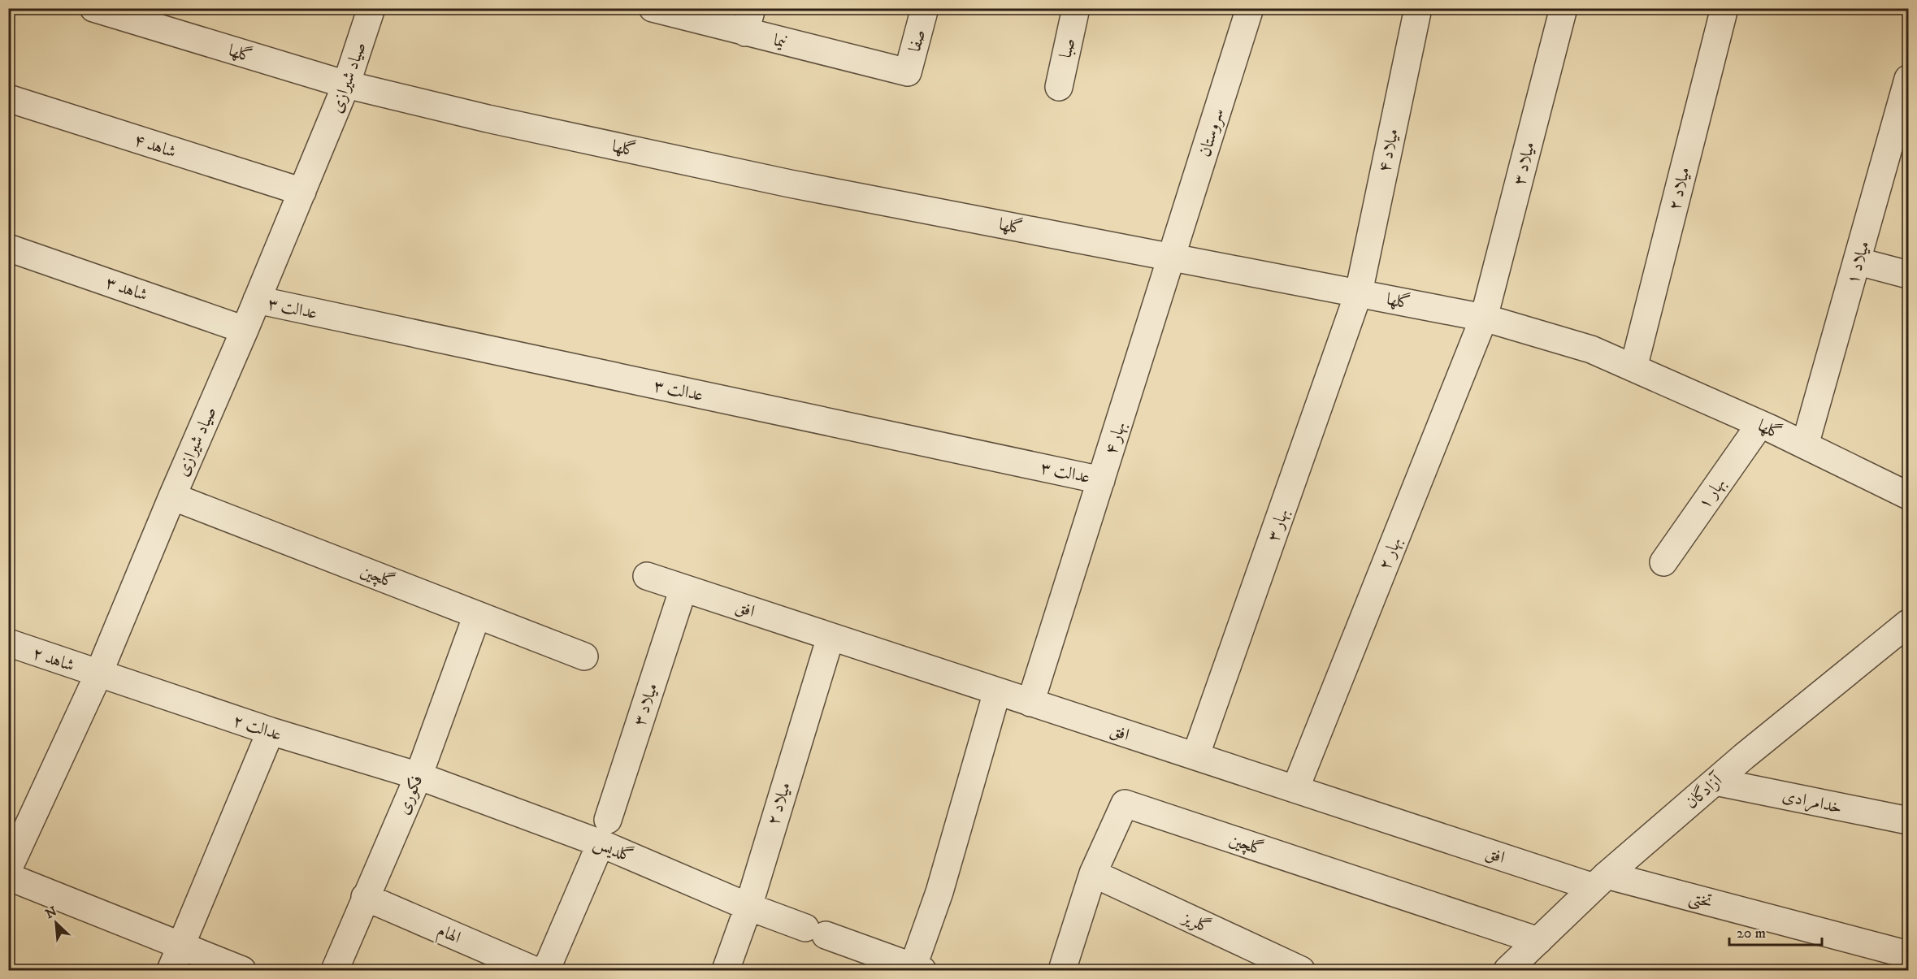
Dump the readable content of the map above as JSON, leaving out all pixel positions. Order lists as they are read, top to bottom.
{
  "streets": {
    "street": [
      "نیما",
      "صفا",
      "صبا",
      "گلها",
      "صیاد شیرازی",
      "سروستان",
      "شاهد ۴",
      "میلاد ۴",
      "میلاد ۳",
      "میلاد ۲",
      "میلاد ۱",
      "شاهد ۳",
      "عدالت ۳",
      "بهار ۴",
      "بهار ۱",
      "بهار ۳",
      "بهار ۲",
      "گلچین",
      "افق",
      "شاهد ۲",
      "عدالت ۲",
      "آزادگان",
      "فکوری",
      "خدامرادی",
      "گلدیس",
      "تختی",
      "گلریز",
      "الهام"
    ]
  },
  "crossings": [
    ["نیما", "صفا"],
    ["گلها", "صیاد شیرازی"],
    ["گلها", "سروستان"],
    ["گلها", "میلاد ۴"],
    ["گلها", "میلاد ۳"],
    ["گلها", "میلاد ۲"],
    ["گلها", "میلاد ۱"],
    ["گلها", "بهار ۴"],
    ["گلها", "بهار ۱"],
    ["گلها", "بهار ۳"],
    ["گلها", "بهار ۲"],
    ["صیاد شیرازی", "شاهد ۴"],
    ["صیاد شیرازی", "شاهد ۳"],
    ["صیاد شیرازی", "عدالت ۳"],
    ["صیاد شیرازی", "گلچین"],
    ["صیاد شیرازی", "شاهد ۲"],
    ["صیاد شیرازی", "عدالت ۲"],
    ["سروستان", "بهار ۴"],
    ["میلاد ۴", "بهار ۳"],
    ["میلاد ۳", "بهار ۲"],
    ["میلاد ۳", "افق"],
    ["میلاد ۳", "گلدیس"],
    ["میلاد ۲", "افق"],
    ["میلاد ۲", "گلدیس"],
    ["عدالت ۳", "بهار ۴"],
    ["بهار ۴", "افق"],
    ["بهار ۳", "افق"],
    ["بهار ۲", "افق"],
    ["گلچین", "آزادگان"],
    ["گلچین", "فکوری"],
    ["گلچین", "گلریز"],
    ["افق", "آزادگان"],
    ["افق", "تختی"],
    ["شاهد ۲", "عدالت ۲"],
    ["عدالت ۲", "فکوری"],
    ["عدالت ۲", "گلدیس"],
    ["آزادگان", "خدامرادی"],
    ["آزادگان", "تختی"],
    ["فکوری", "گلدیس"],
    ["فکوری", "الهام"]
  ],
  "scale_bar": "20 m",
  "north": "top left"
}
